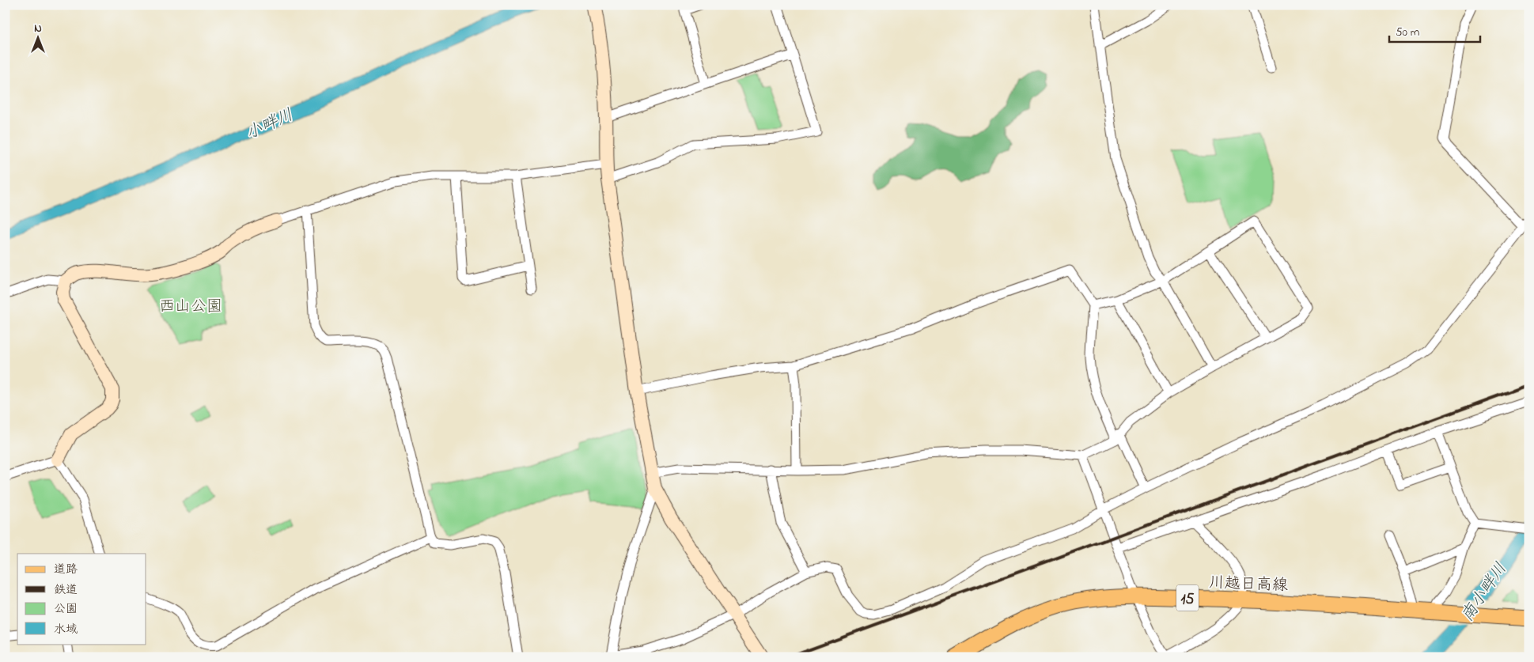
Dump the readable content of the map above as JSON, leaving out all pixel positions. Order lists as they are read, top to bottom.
{
  "streets": {
    "main road": ["川越日高線", "15"]
  },
  "water": ["小畔川", "南小畔川"],
  "parks": ["西山公園"],
  "legend": [
    "道路",
    "鉄道",
    "公園",
    "水域"
  ],
  "scale_bar": "50 m",
  "north": "top"
}
